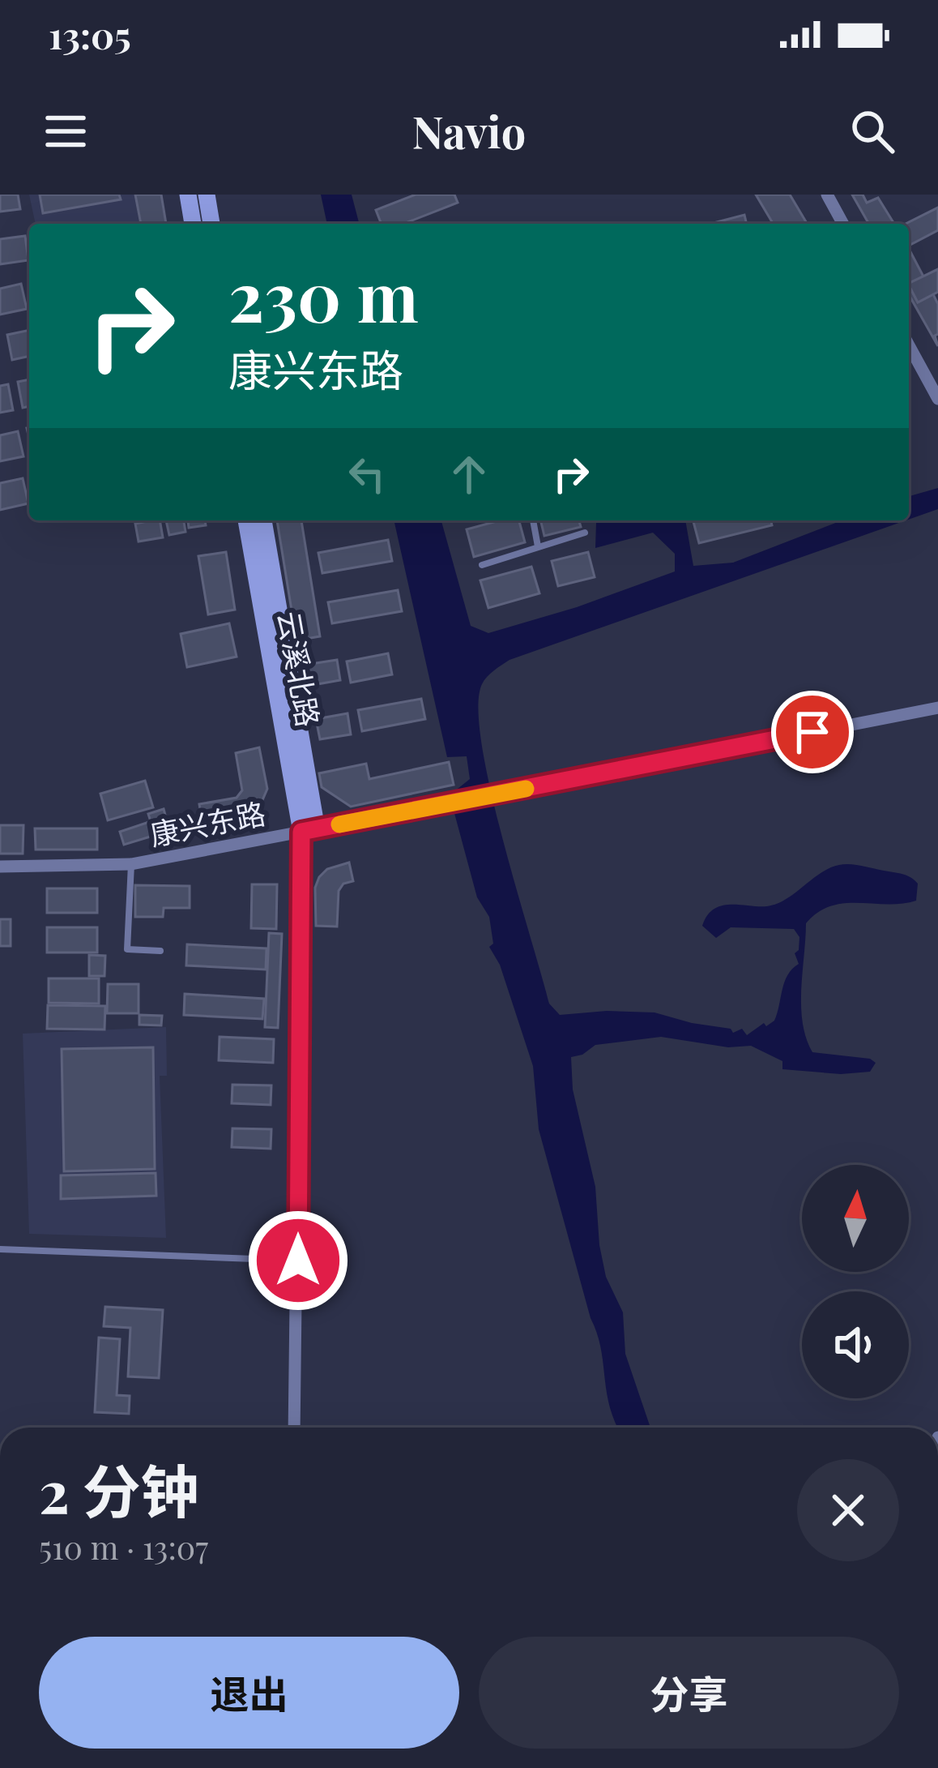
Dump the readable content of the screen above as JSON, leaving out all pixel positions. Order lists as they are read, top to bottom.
{
  "streets": {
    "street": ["云溪北路", "康兴东路"]
  },
  "crossings": [
    ["云溪北路", "康兴东路"]
  ],
  "north": "top",
  "page": {
    "status": "13:05",
    "header": "Navio",
    "turn": ["230 m", "康兴东路"],
    "heading": ["2 分钟", "510 m · 13:07"],
    "buttons": ["退出", "分享"]
  }
}
